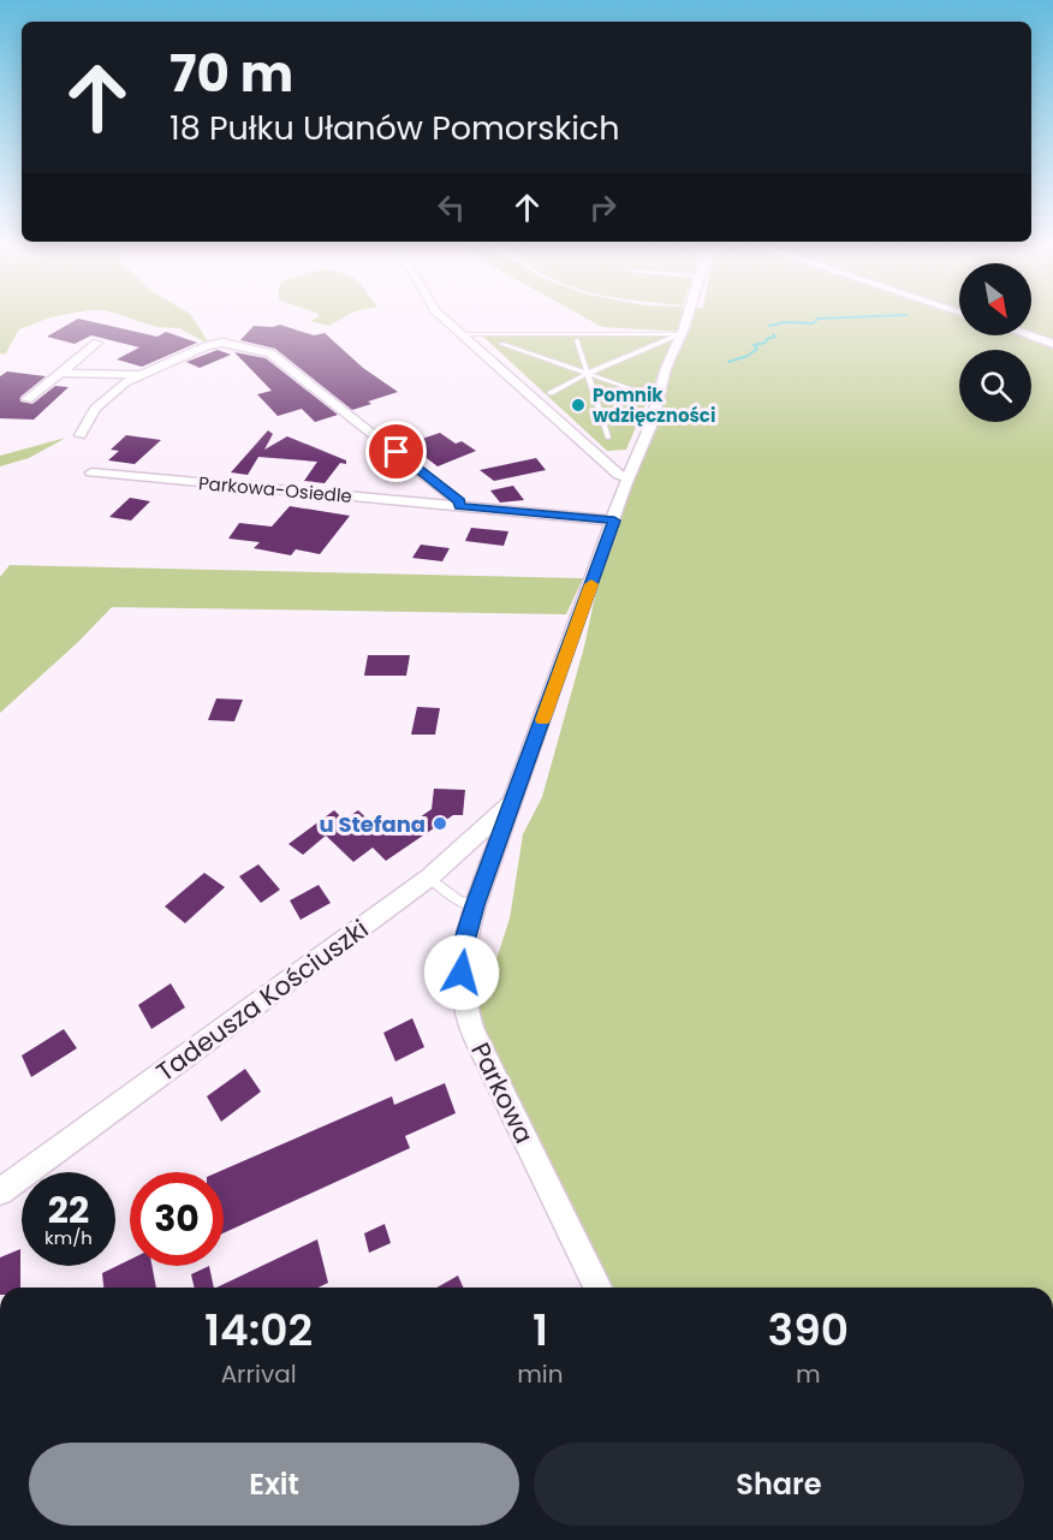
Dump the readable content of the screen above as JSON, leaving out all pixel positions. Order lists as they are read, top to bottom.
{
  "streets": {
    "street": ["Parkowa-Osiedle", "Tadeusza Kościuszki", "Parkowa"]
  },
  "crossings": [
    ["Parkowa-Osiedle", "Parkowa"],
    ["Tadeusza Kościuszki", "Parkowa"]
  ],
  "places": ["Pomnik wdzięczności", "u Stefana"],
  "north": "bottom right",
  "page": {
    "turn": ["70 m", "18 Pułku Ułanów Pomorskich"],
    "speed": "22 km/h",
    "limit": "30",
    "eta": [
      "14:02",
      "Arrival",
      "1",
      "min",
      "390",
      "m"
    ],
    "buttons": ["Exit", "Share"]
  }
}
